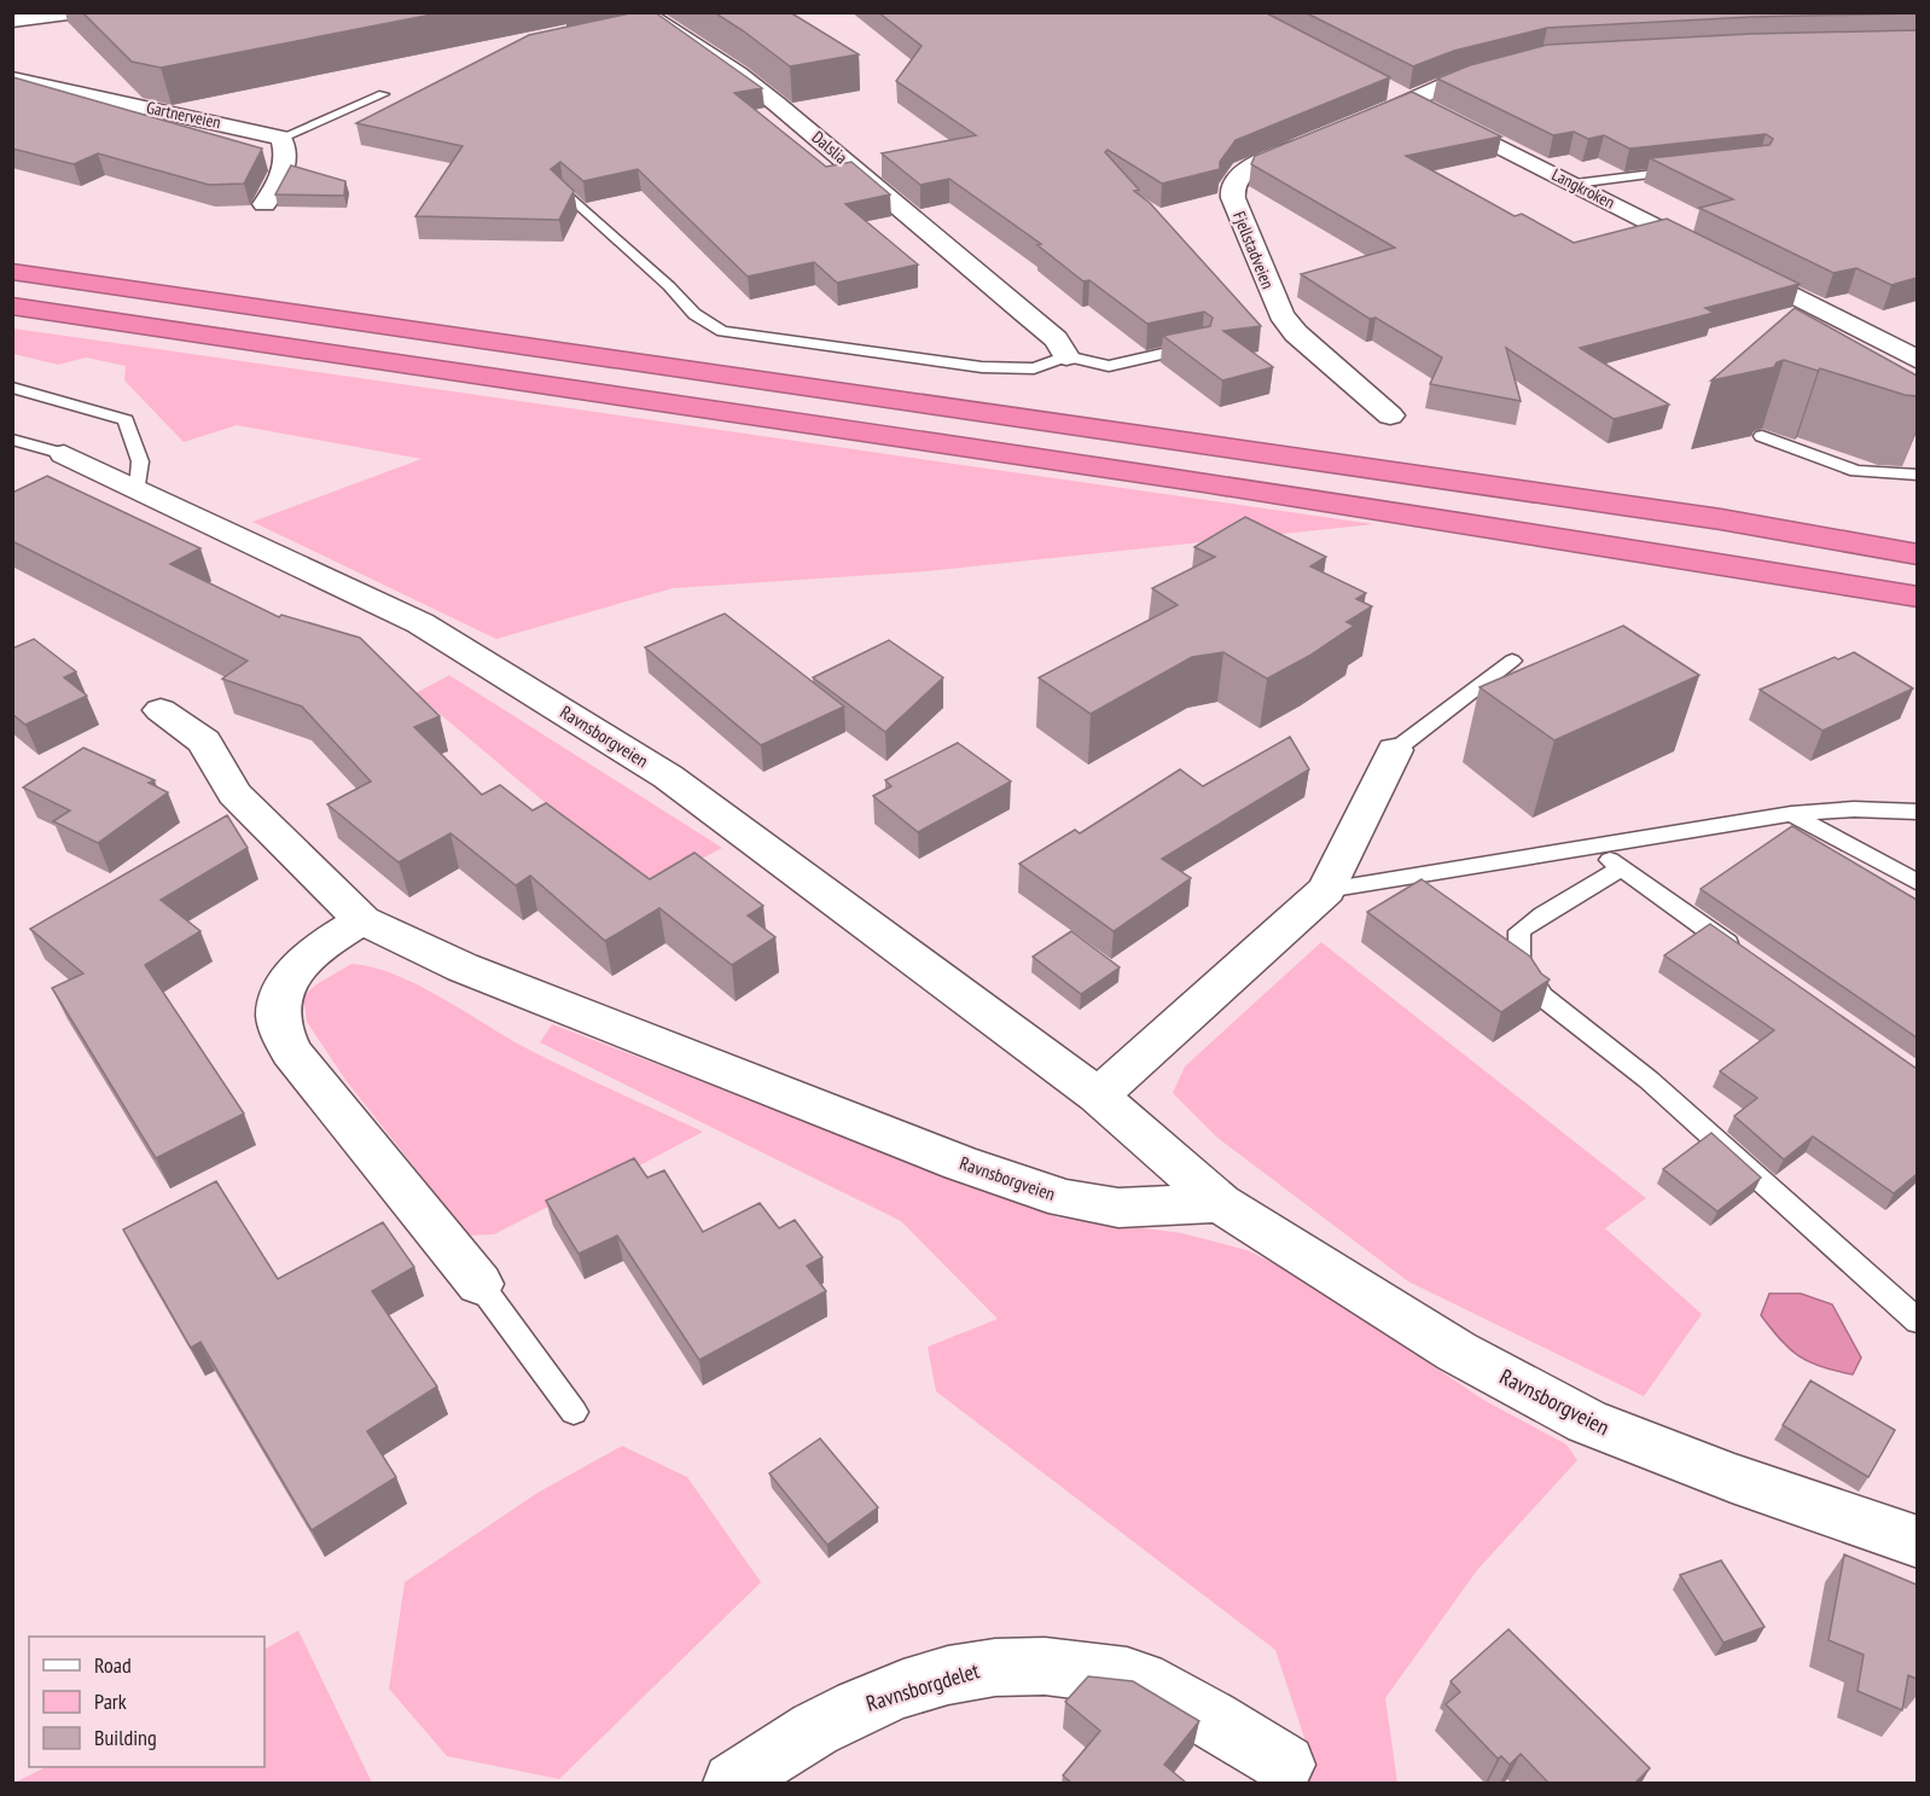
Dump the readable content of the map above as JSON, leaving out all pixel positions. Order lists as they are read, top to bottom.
{
  "streets": {
    "street": [
      "Gartnerveien",
      "Dalslia",
      "Langkroken",
      "Fjellstadveien",
      "Ravnsborgveien",
      "Ravnsborgdelet"
    ]
  },
  "legend": ["Road", "Park", "Building"]
}
